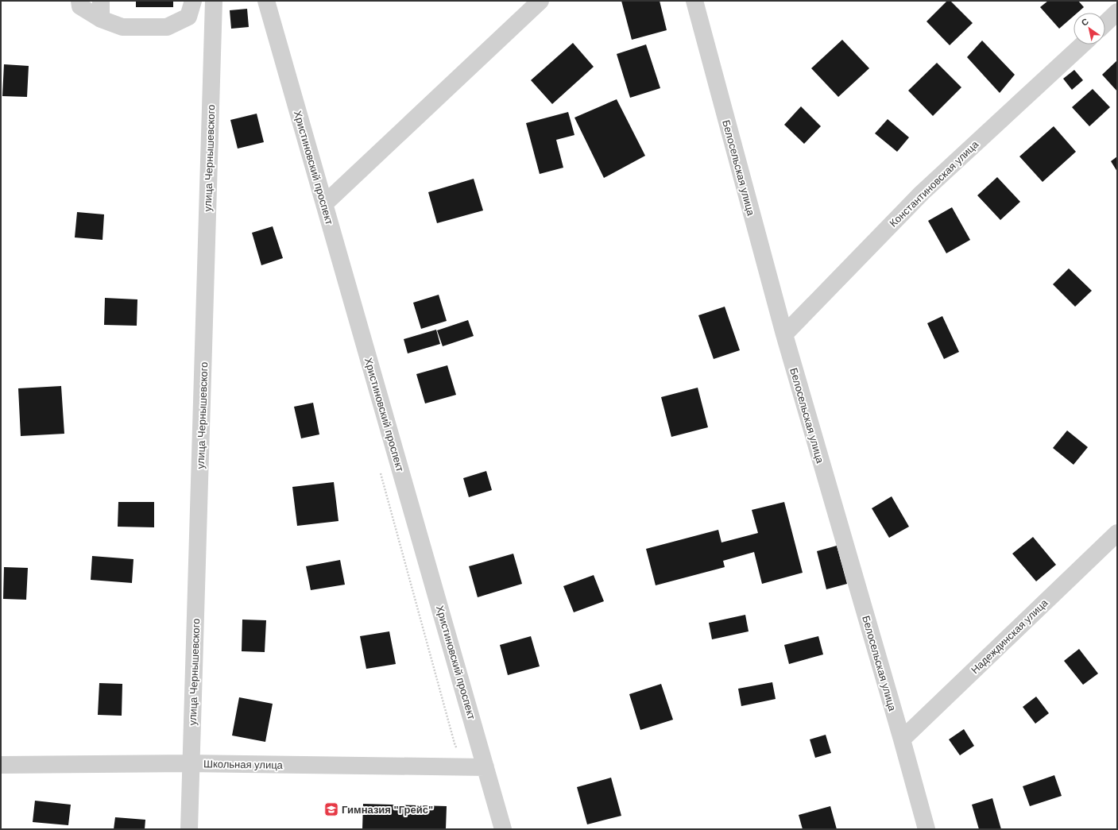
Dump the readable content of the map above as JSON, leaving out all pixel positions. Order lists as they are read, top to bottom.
{
  "streets": {
    "street": [
      "улица Чернышевского",
      "Христиновский проспект",
      "Белосельская улица",
      "Константиновская улица",
      "Надеждинская улица",
      "Школьная улица"
    ]
  },
  "crossings": [
    ["улица Чернышевского", "Школьная улица"],
    ["Христиновский проспект", "Школьная улица"],
    ["Белосельская улица", "Константиновская улица"],
    ["Белосельская улица", "Надеждинская улица"]
  ],
  "places": {
    "school or university": ["Гимназия \"Грейс\""]
  },
  "north": "top left"
}
